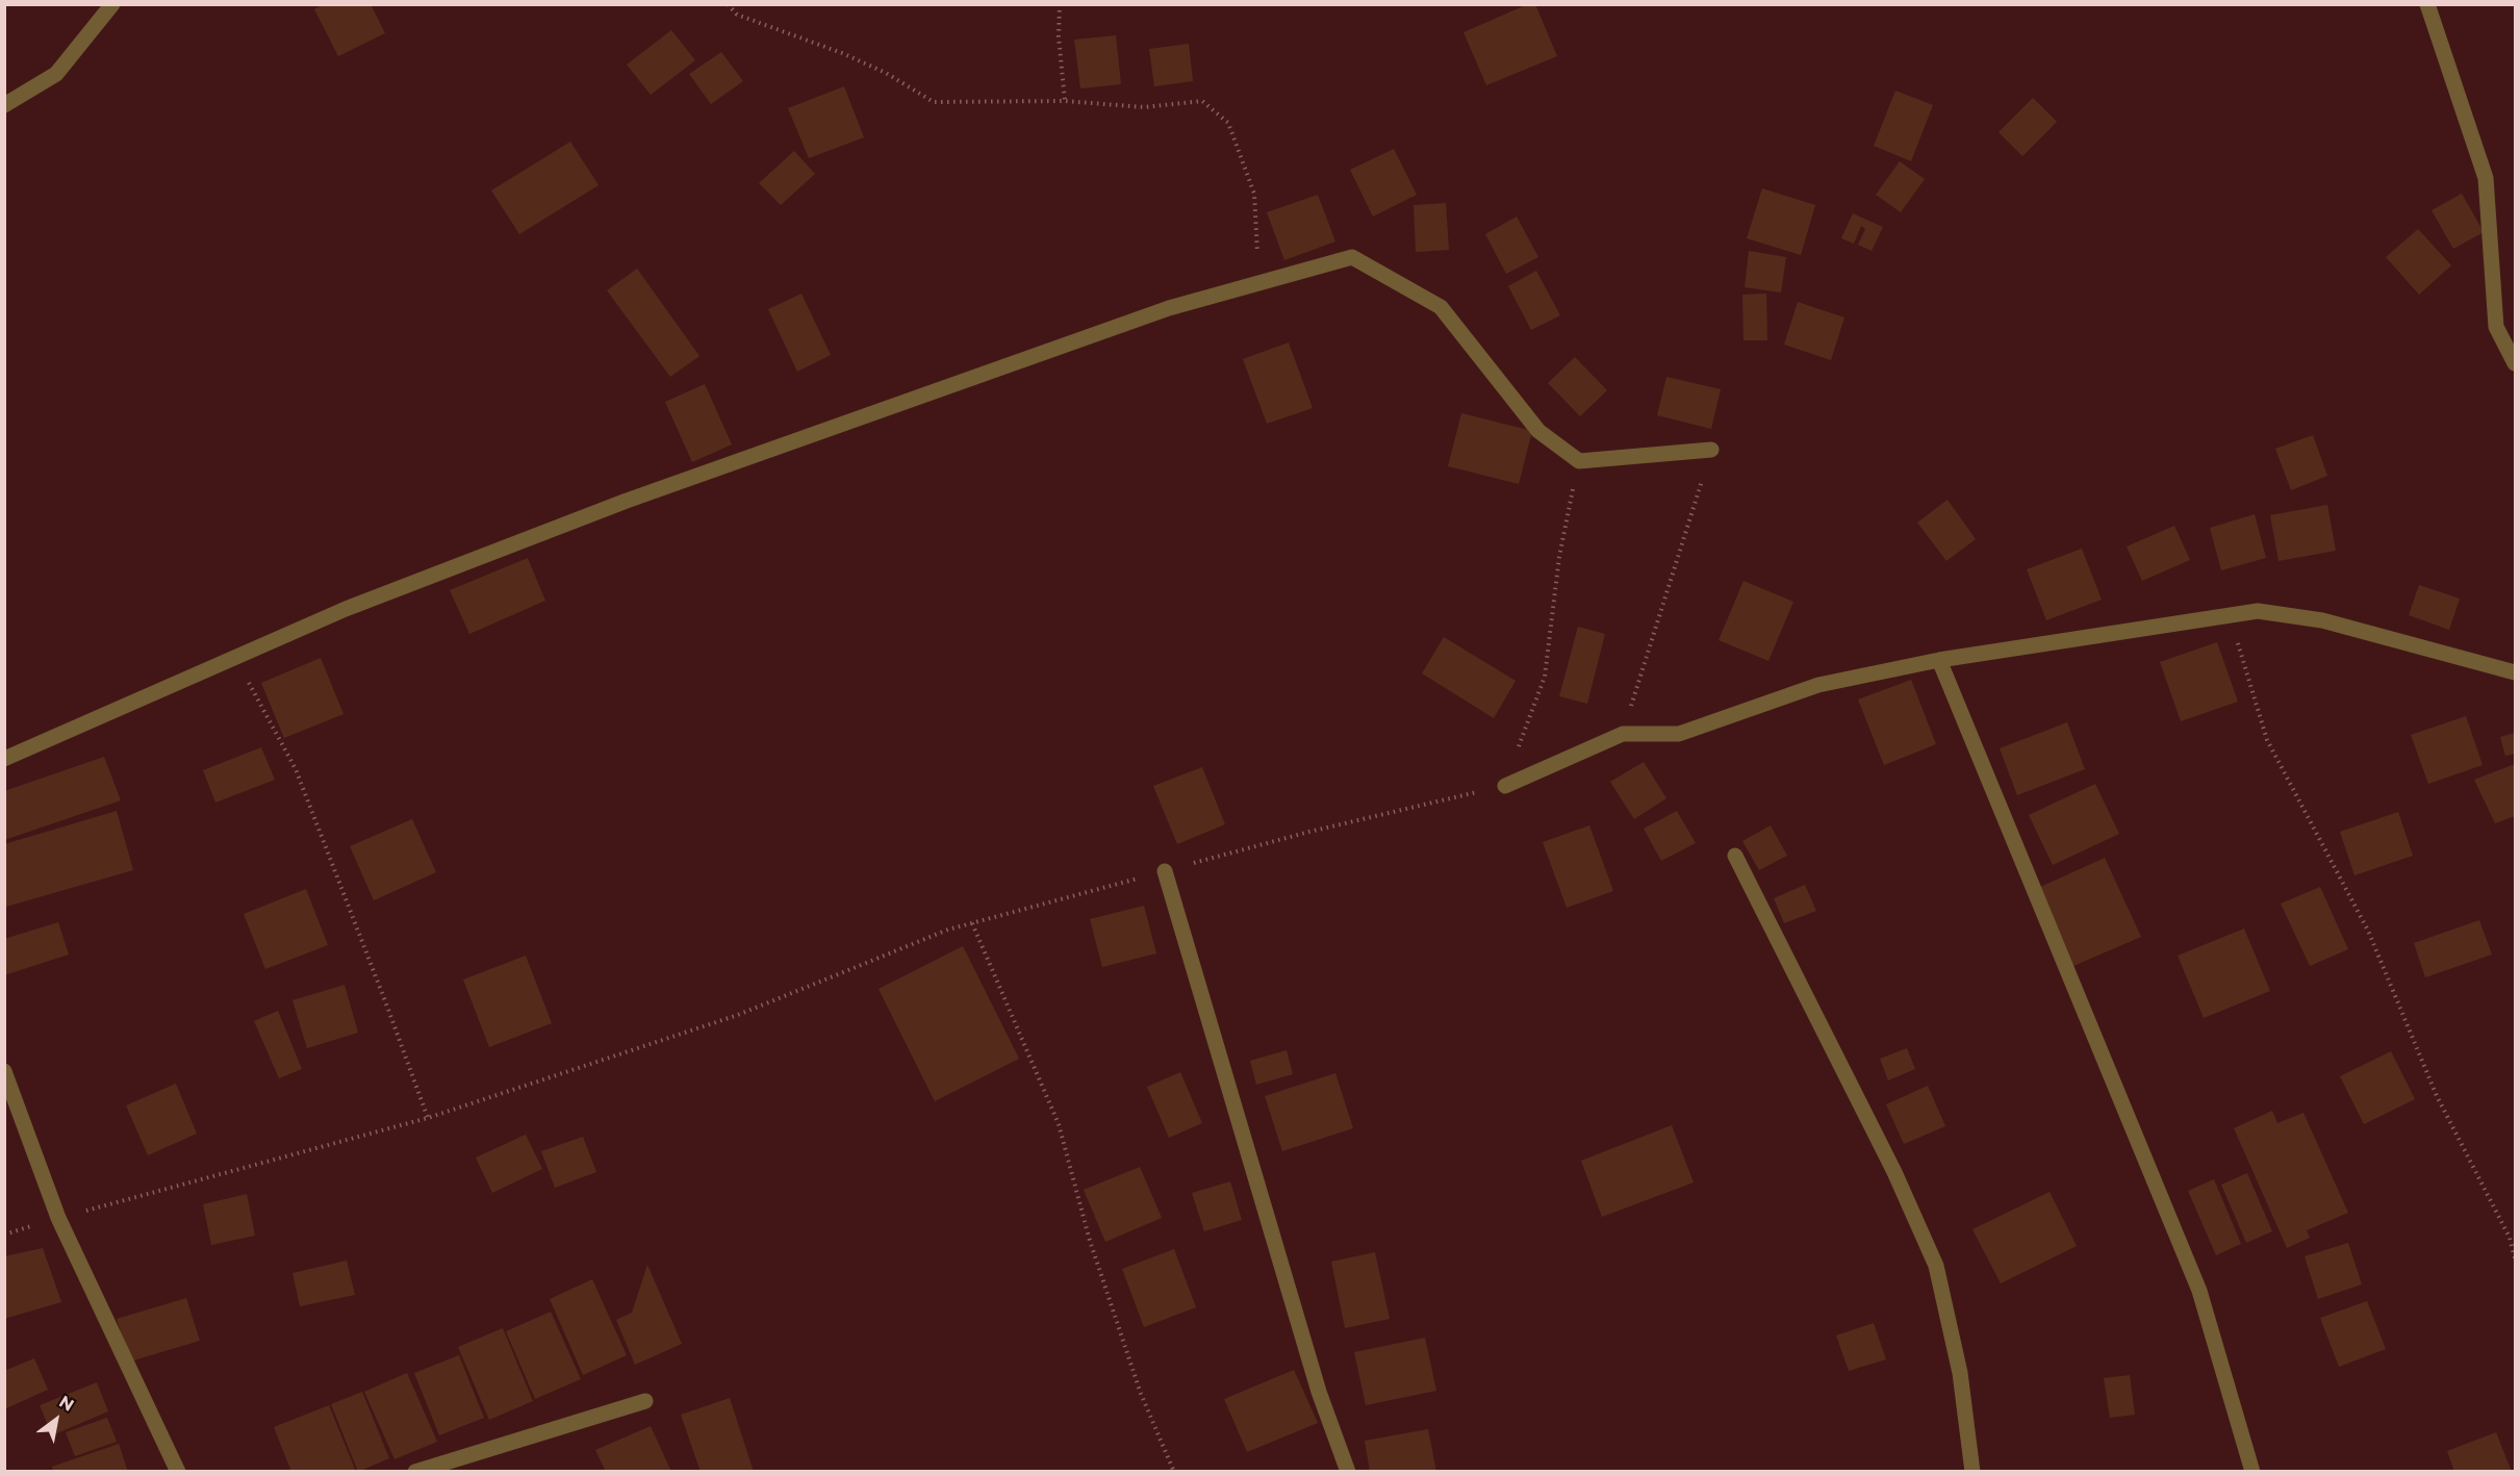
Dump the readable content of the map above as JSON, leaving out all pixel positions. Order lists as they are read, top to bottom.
{
  "north": "top right"
}
